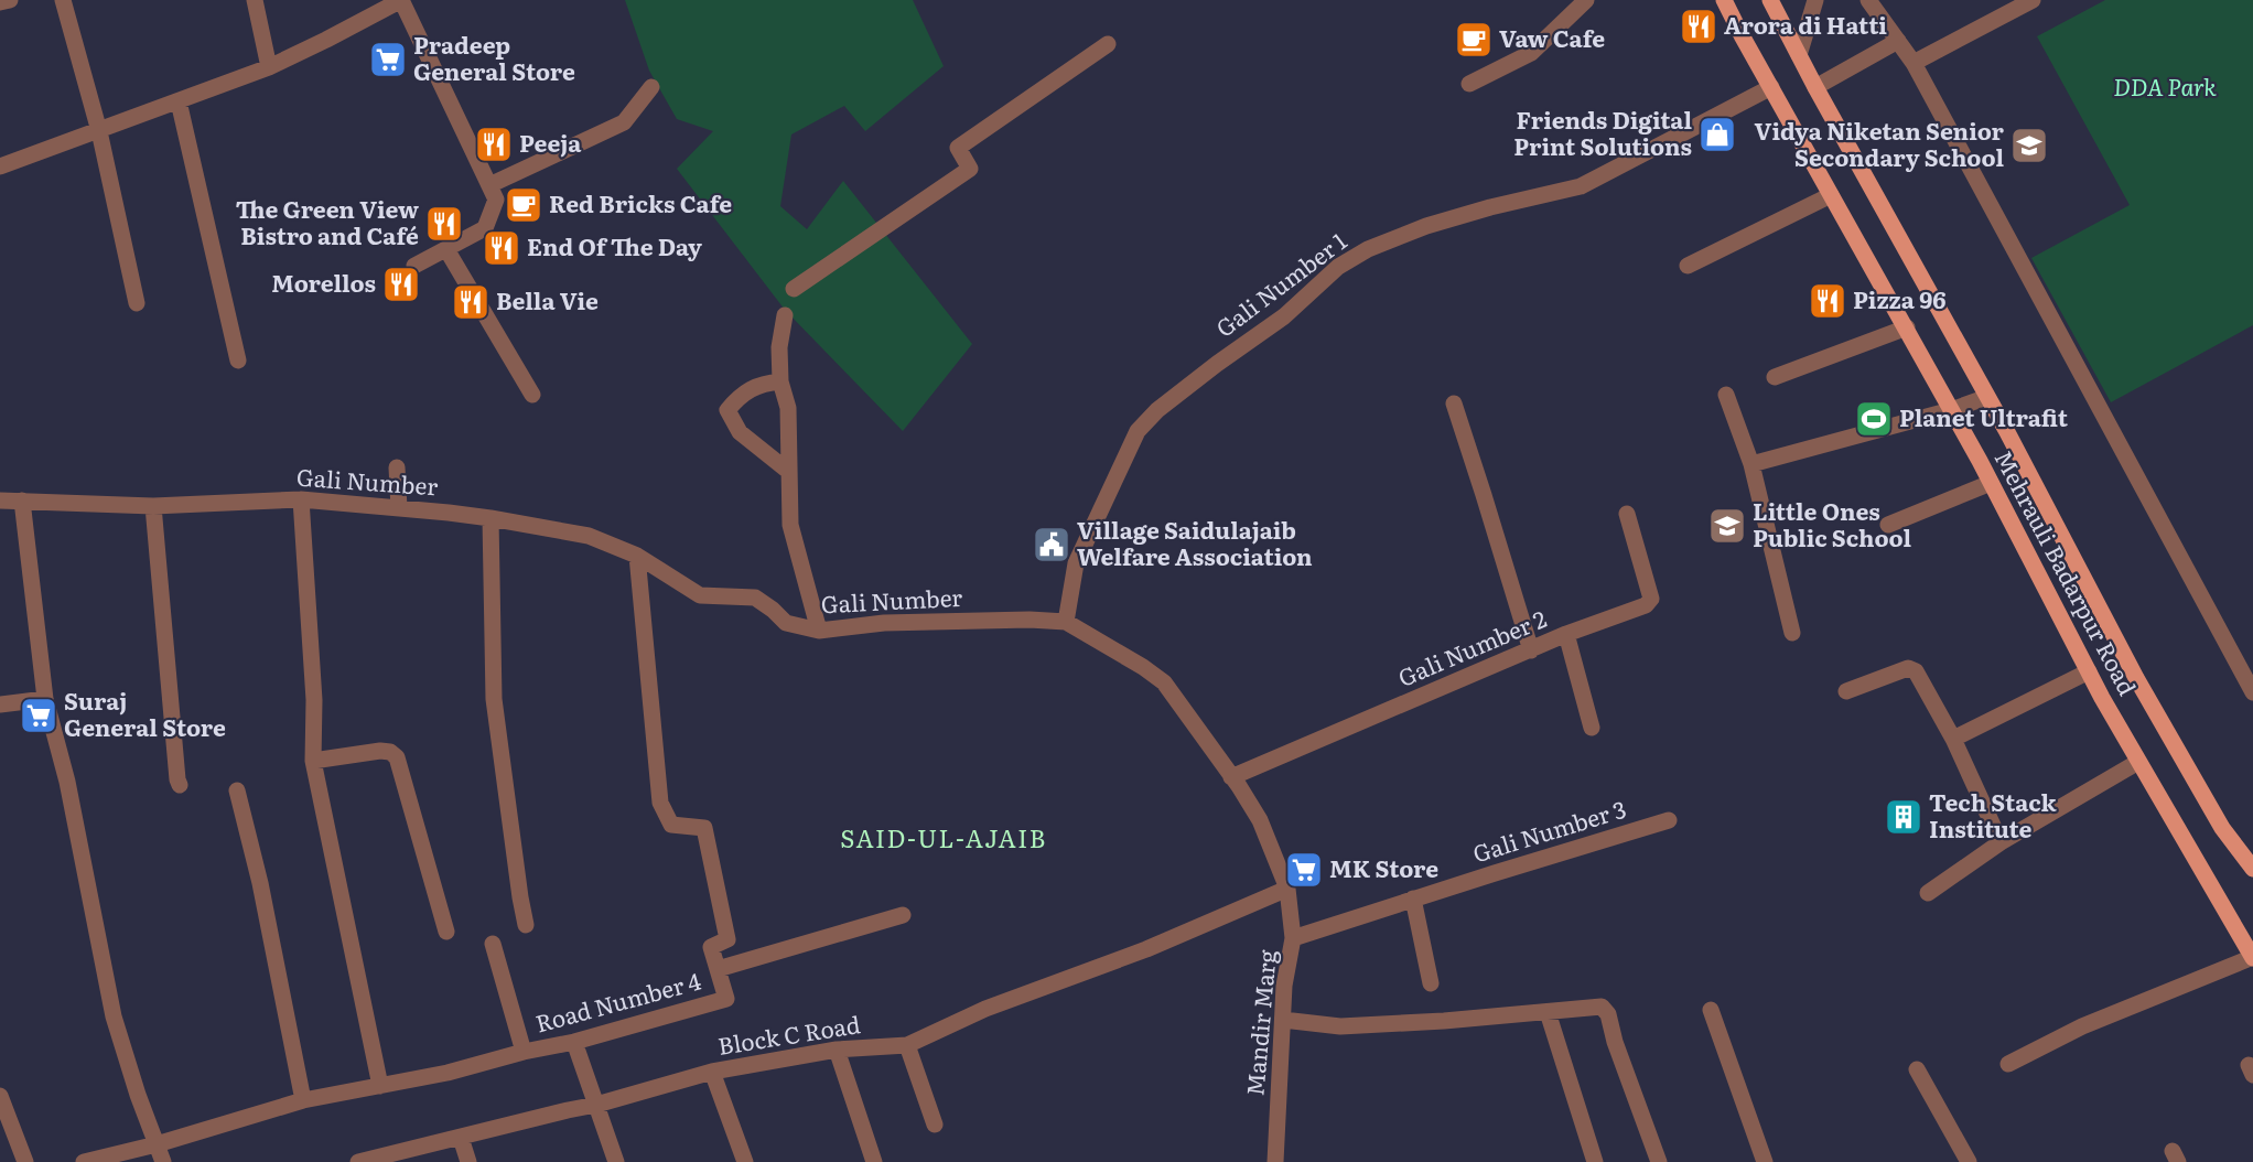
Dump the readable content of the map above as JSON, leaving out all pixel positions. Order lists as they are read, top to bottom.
{
  "streets": {
    "main road": ["Mehrauli Badarpur Road"],
    "street": [
      "Gali Number 1",
      "Gali Number",
      "Gali Number 2",
      "Gali Number 3",
      "Road Number 4",
      "Mandir Marg",
      "Block C Road"
    ]
  },
  "crossings": [
    ["Gali Number 1", "Gali Number"],
    ["Gali Number 1", "Mehrauli Badarpur Road"],
    ["Gali Number", "Gali Number 2"],
    ["Gali Number", "Road Number 4"],
    ["Gali Number", "Mandir Marg"],
    ["Gali Number", "Block C Road"],
    ["Gali Number 3", "Mandir Marg"],
    ["Mandir Marg", "Block C Road"]
  ],
  "districts": ["SAID-UL-AJAIB"],
  "parks": ["DDA Park"],
  "places": {
    "restaurant": [
      "Arora di Hatti",
      "Peeja",
      "The Green View Bistro and Café",
      "End Of The Day",
      "Morellos",
      "Pizza 96",
      "Bella Vie"
    ],
    "cafe": ["Vaw Cafe", "Red Bricks Cafe"],
    "supermarket": ["Pradeep General Store", "Suraj General Store", "MK Store"],
    "shop": ["Friends Digital Print Solutions"],
    "school or university": ["Vidya Niketan Senior Secondary School", "Little Ones Public School"],
    "sports": ["Planet Ultrafit"],
    "public building": ["Village Saidulajaib Welfare Association"],
    "building": ["Tech Stack Institute"]
  }
}
